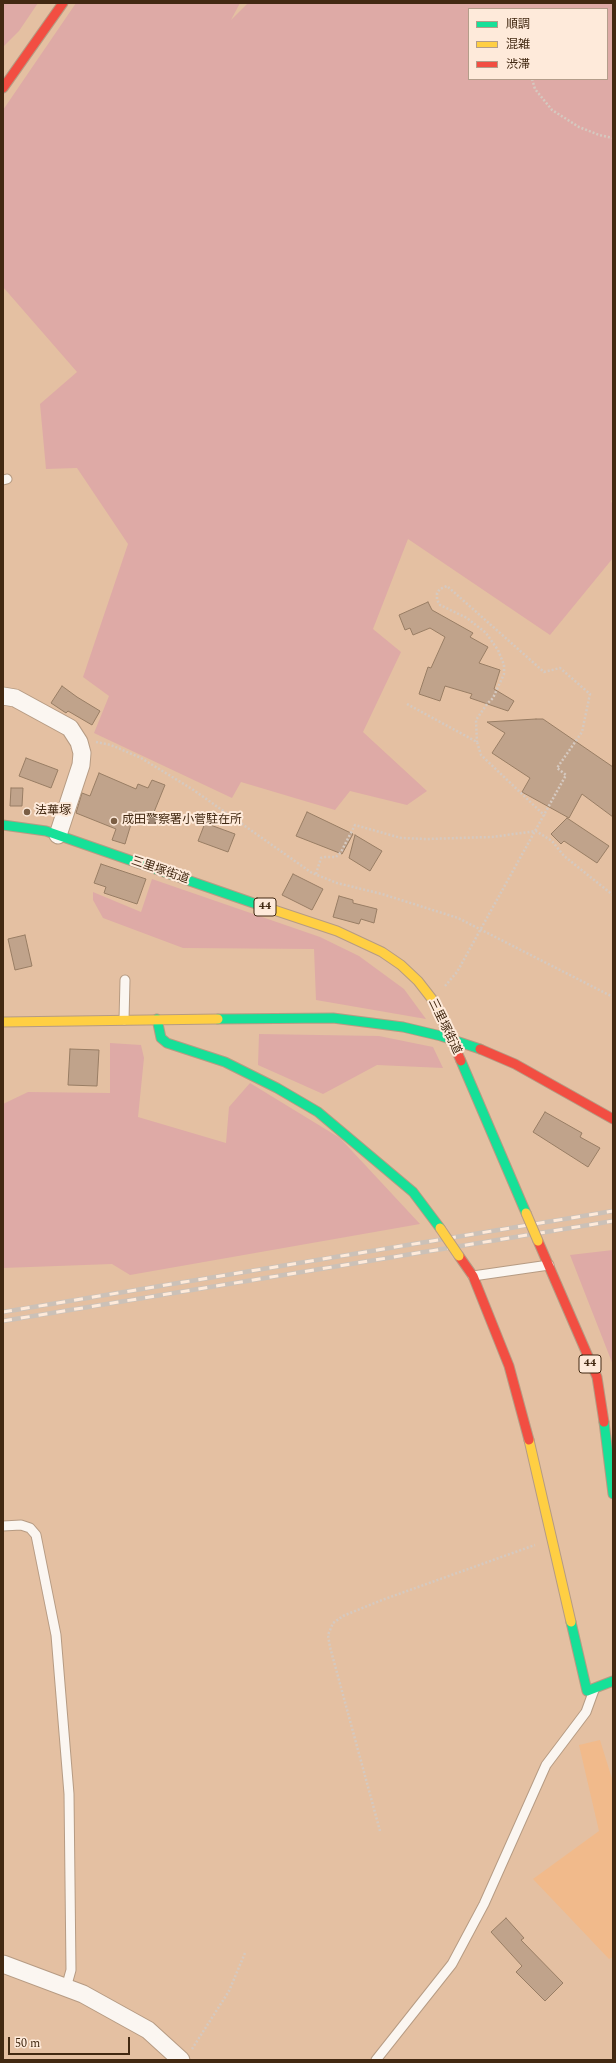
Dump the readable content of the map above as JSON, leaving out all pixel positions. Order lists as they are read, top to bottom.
{
  "streets": {
    "street": ["三里塚街道", "44"]
  },
  "places": ["法華塚", "成田警察署小菅駐在所"],
  "legend": ["順調", "混雑", "渋滞"],
  "scale_bar": "50 m"
}
